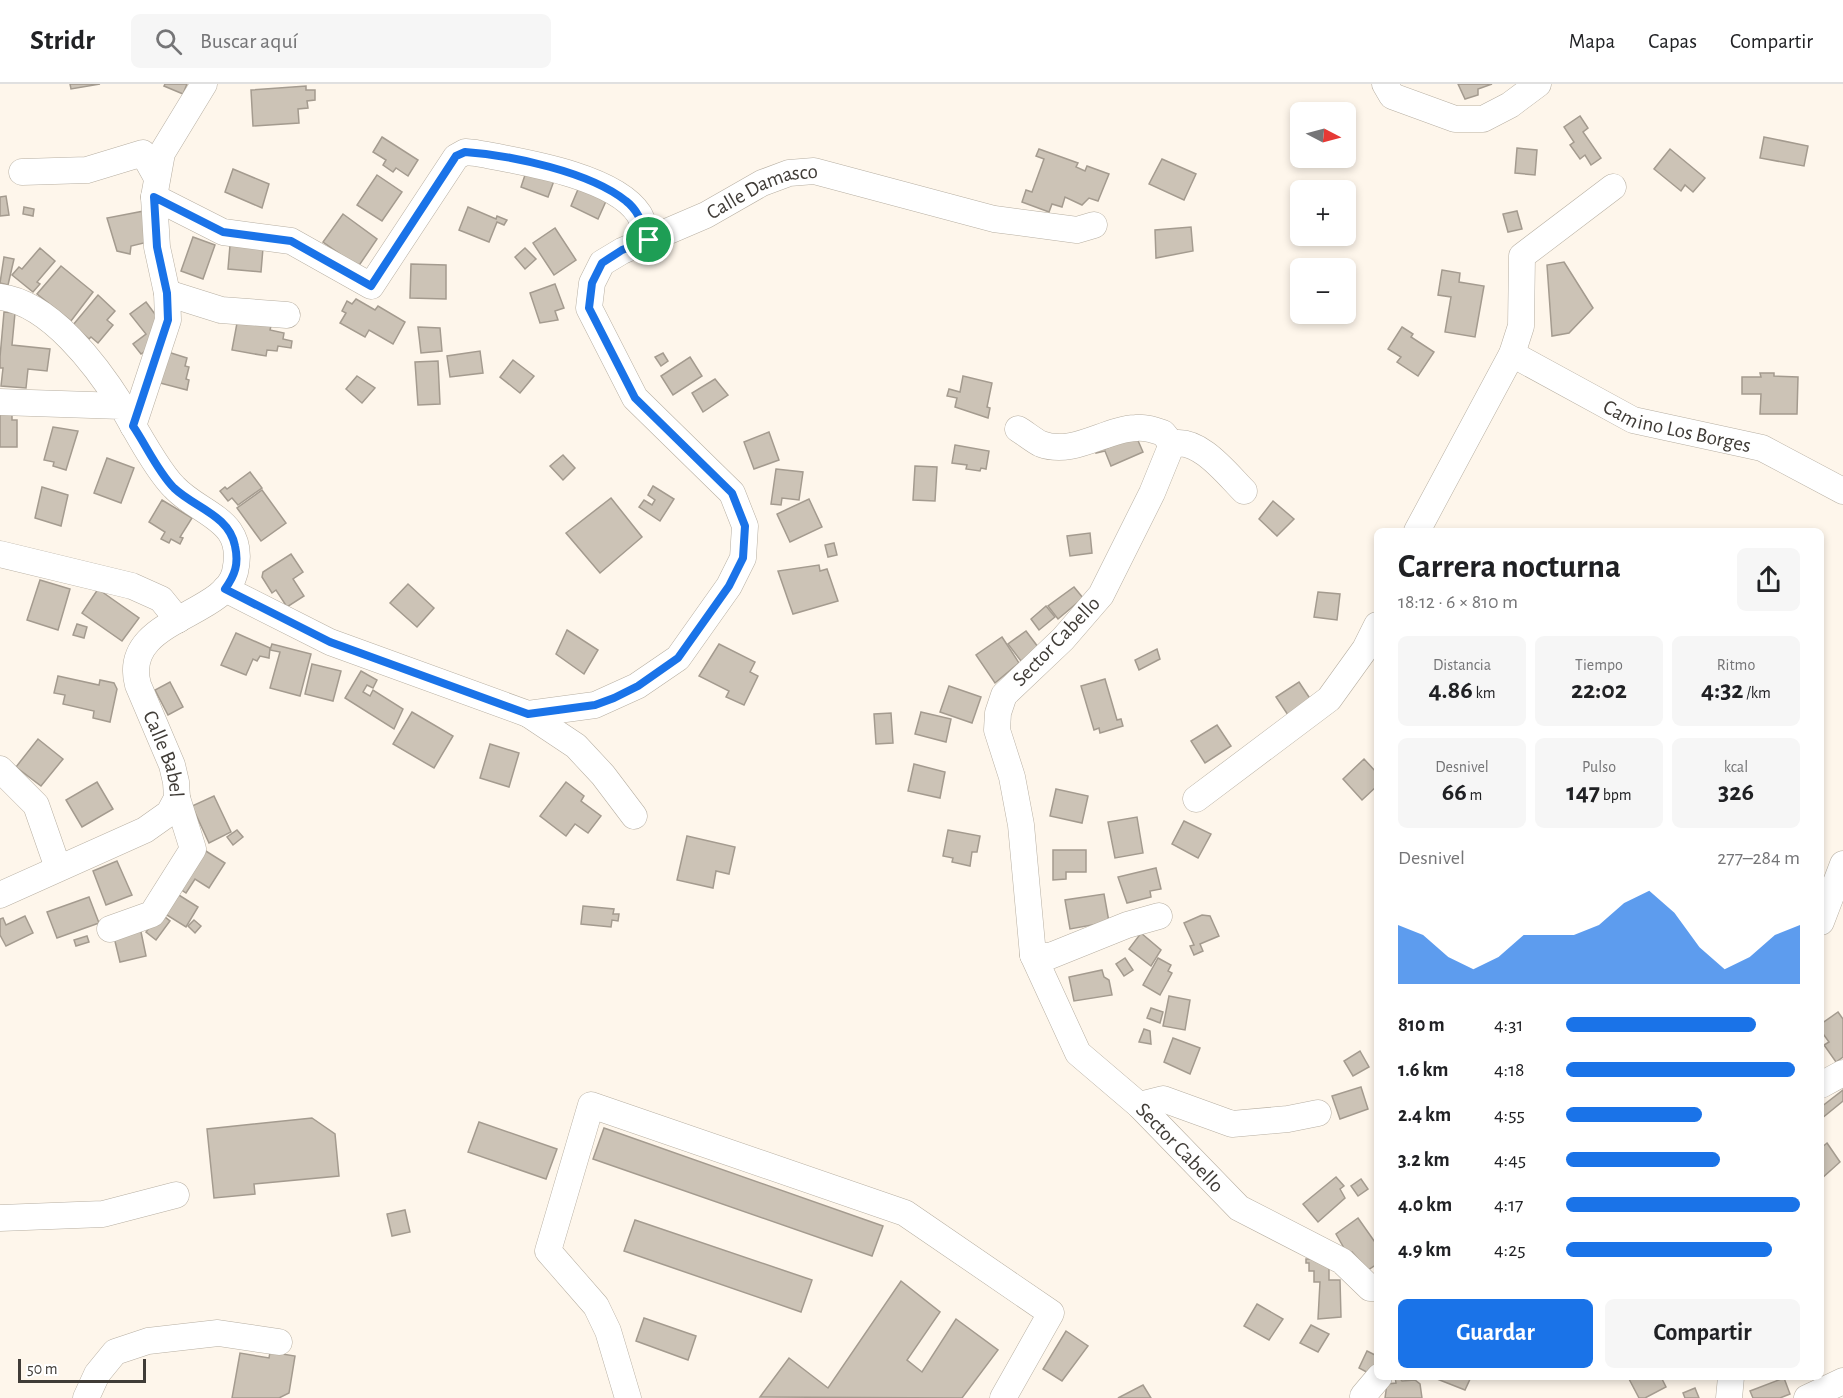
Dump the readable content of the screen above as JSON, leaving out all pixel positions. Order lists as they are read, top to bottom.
{
  "streets": {
    "street": [
      "Calle Damasco",
      "Camino Los Borges",
      "Sector Cabello",
      "Calle Babel"
    ]
  },
  "crossings": [
    ["Calle Damasco", "Calle Babel"]
  ],
  "scale_bar": "50 m",
  "north": "right",
  "page": {
    "header": "Stridr",
    "search": "Buscar aquí",
    "nav": ["Mapa", "Capas", "Compartir"],
    "map_buttons": ["+", "−"],
    "heading": ["Carrera nocturna", "18:12 · 6 × 810 m"],
    "stats": [
      ["Distancia", "4.86 km"],
      ["Tiempo", "22:02"],
      ["Ritmo", "4:32 /km"],
      ["Desnivel", "66 m"],
      ["Pulso", "147 bpm"],
      ["kcal", "326"]
    ],
    "chart": ["Desnivel", "277–284 m"],
    "list": [
      {
        "name": "810 m",
        "note": "4:31"
      },
      {
        "name": "1.6 km",
        "note": "4:18"
      },
      {
        "name": "2.4 km",
        "note": "4:55"
      },
      {
        "name": "3.2 km",
        "note": "4:45"
      },
      {
        "name": "4.0 km",
        "note": "4:17"
      },
      {
        "name": "4.9 km",
        "note": "4:25"
      }
    ],
    "buttons": ["Guardar", "Compartir"],
    "scale": "50 m"
  }
}
